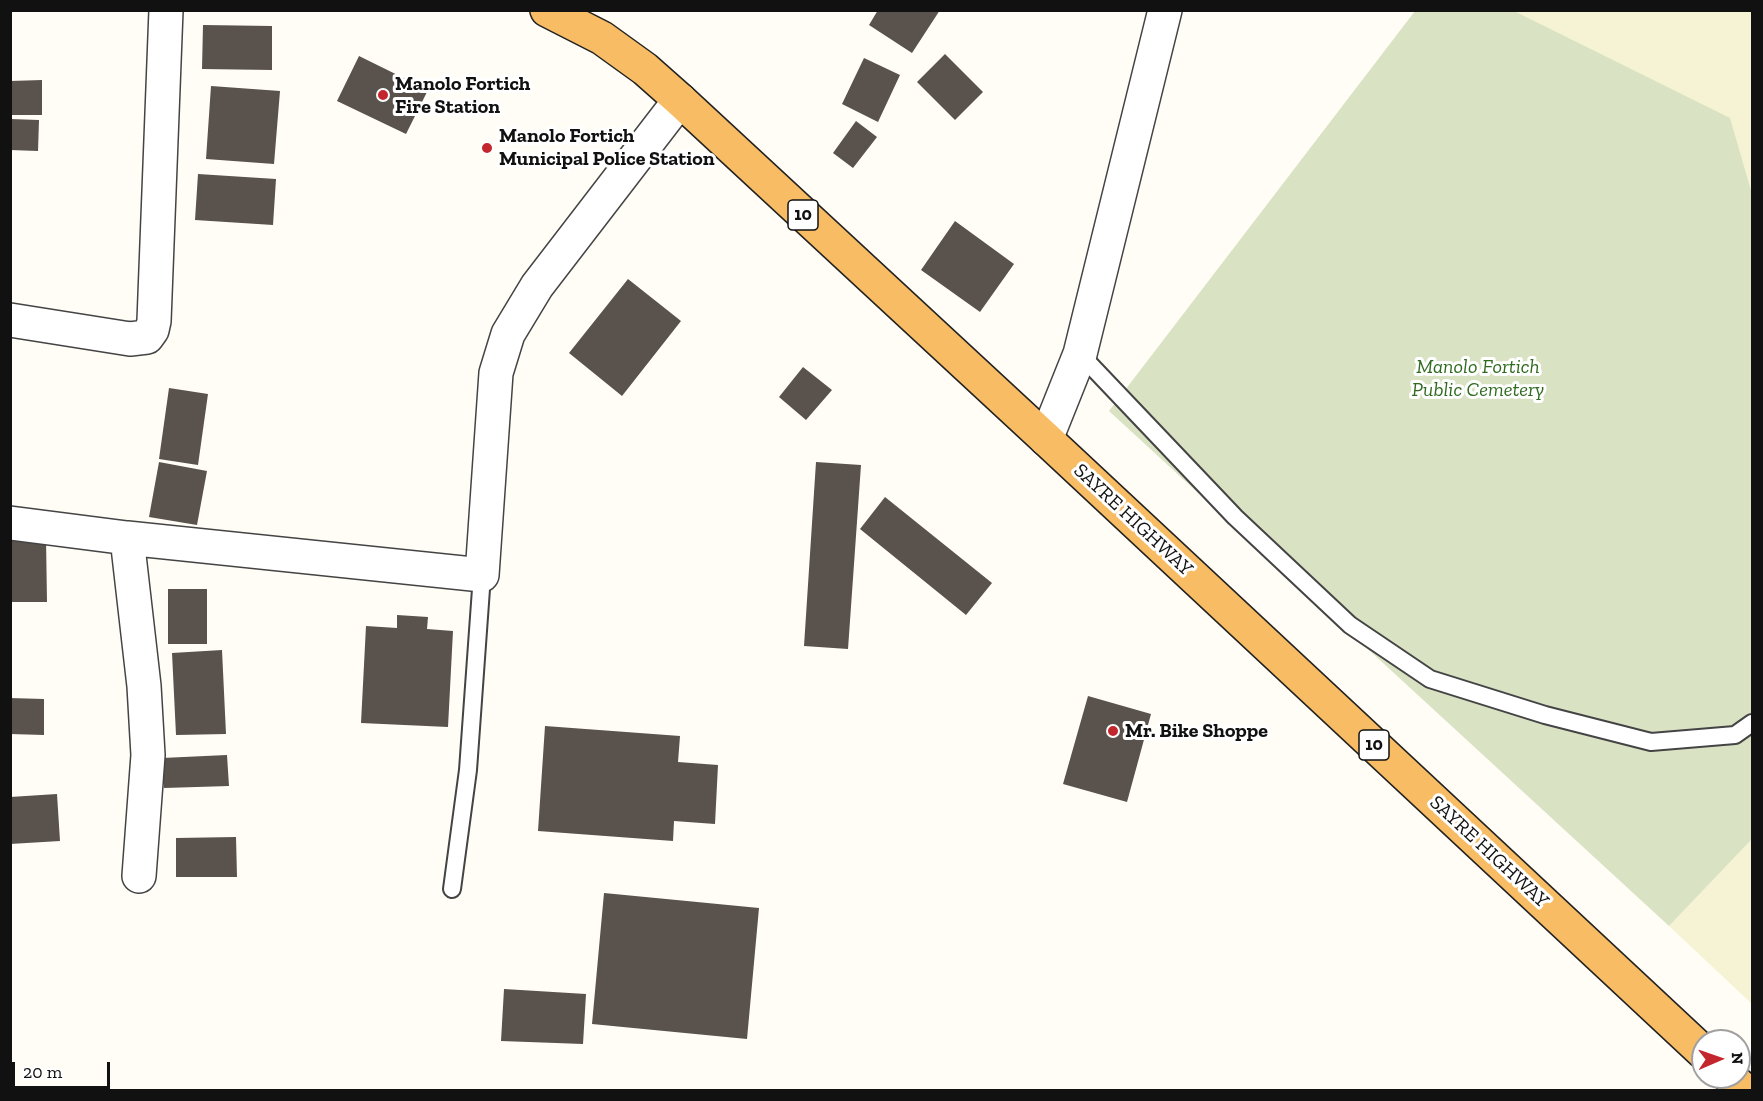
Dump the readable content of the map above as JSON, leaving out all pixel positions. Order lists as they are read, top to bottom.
{
  "streets": {
    "highway": ["10", "SAYRE HIGHWAY"]
  },
  "parks": ["Manolo Fortich Public Cemetery"],
  "places": ["Manolo Fortich Fire Station", "Manolo Fortich Municipal Police Station", "Mr. Bike Shoppe"],
  "scale_bar": "20 m",
  "north": "right"
}
